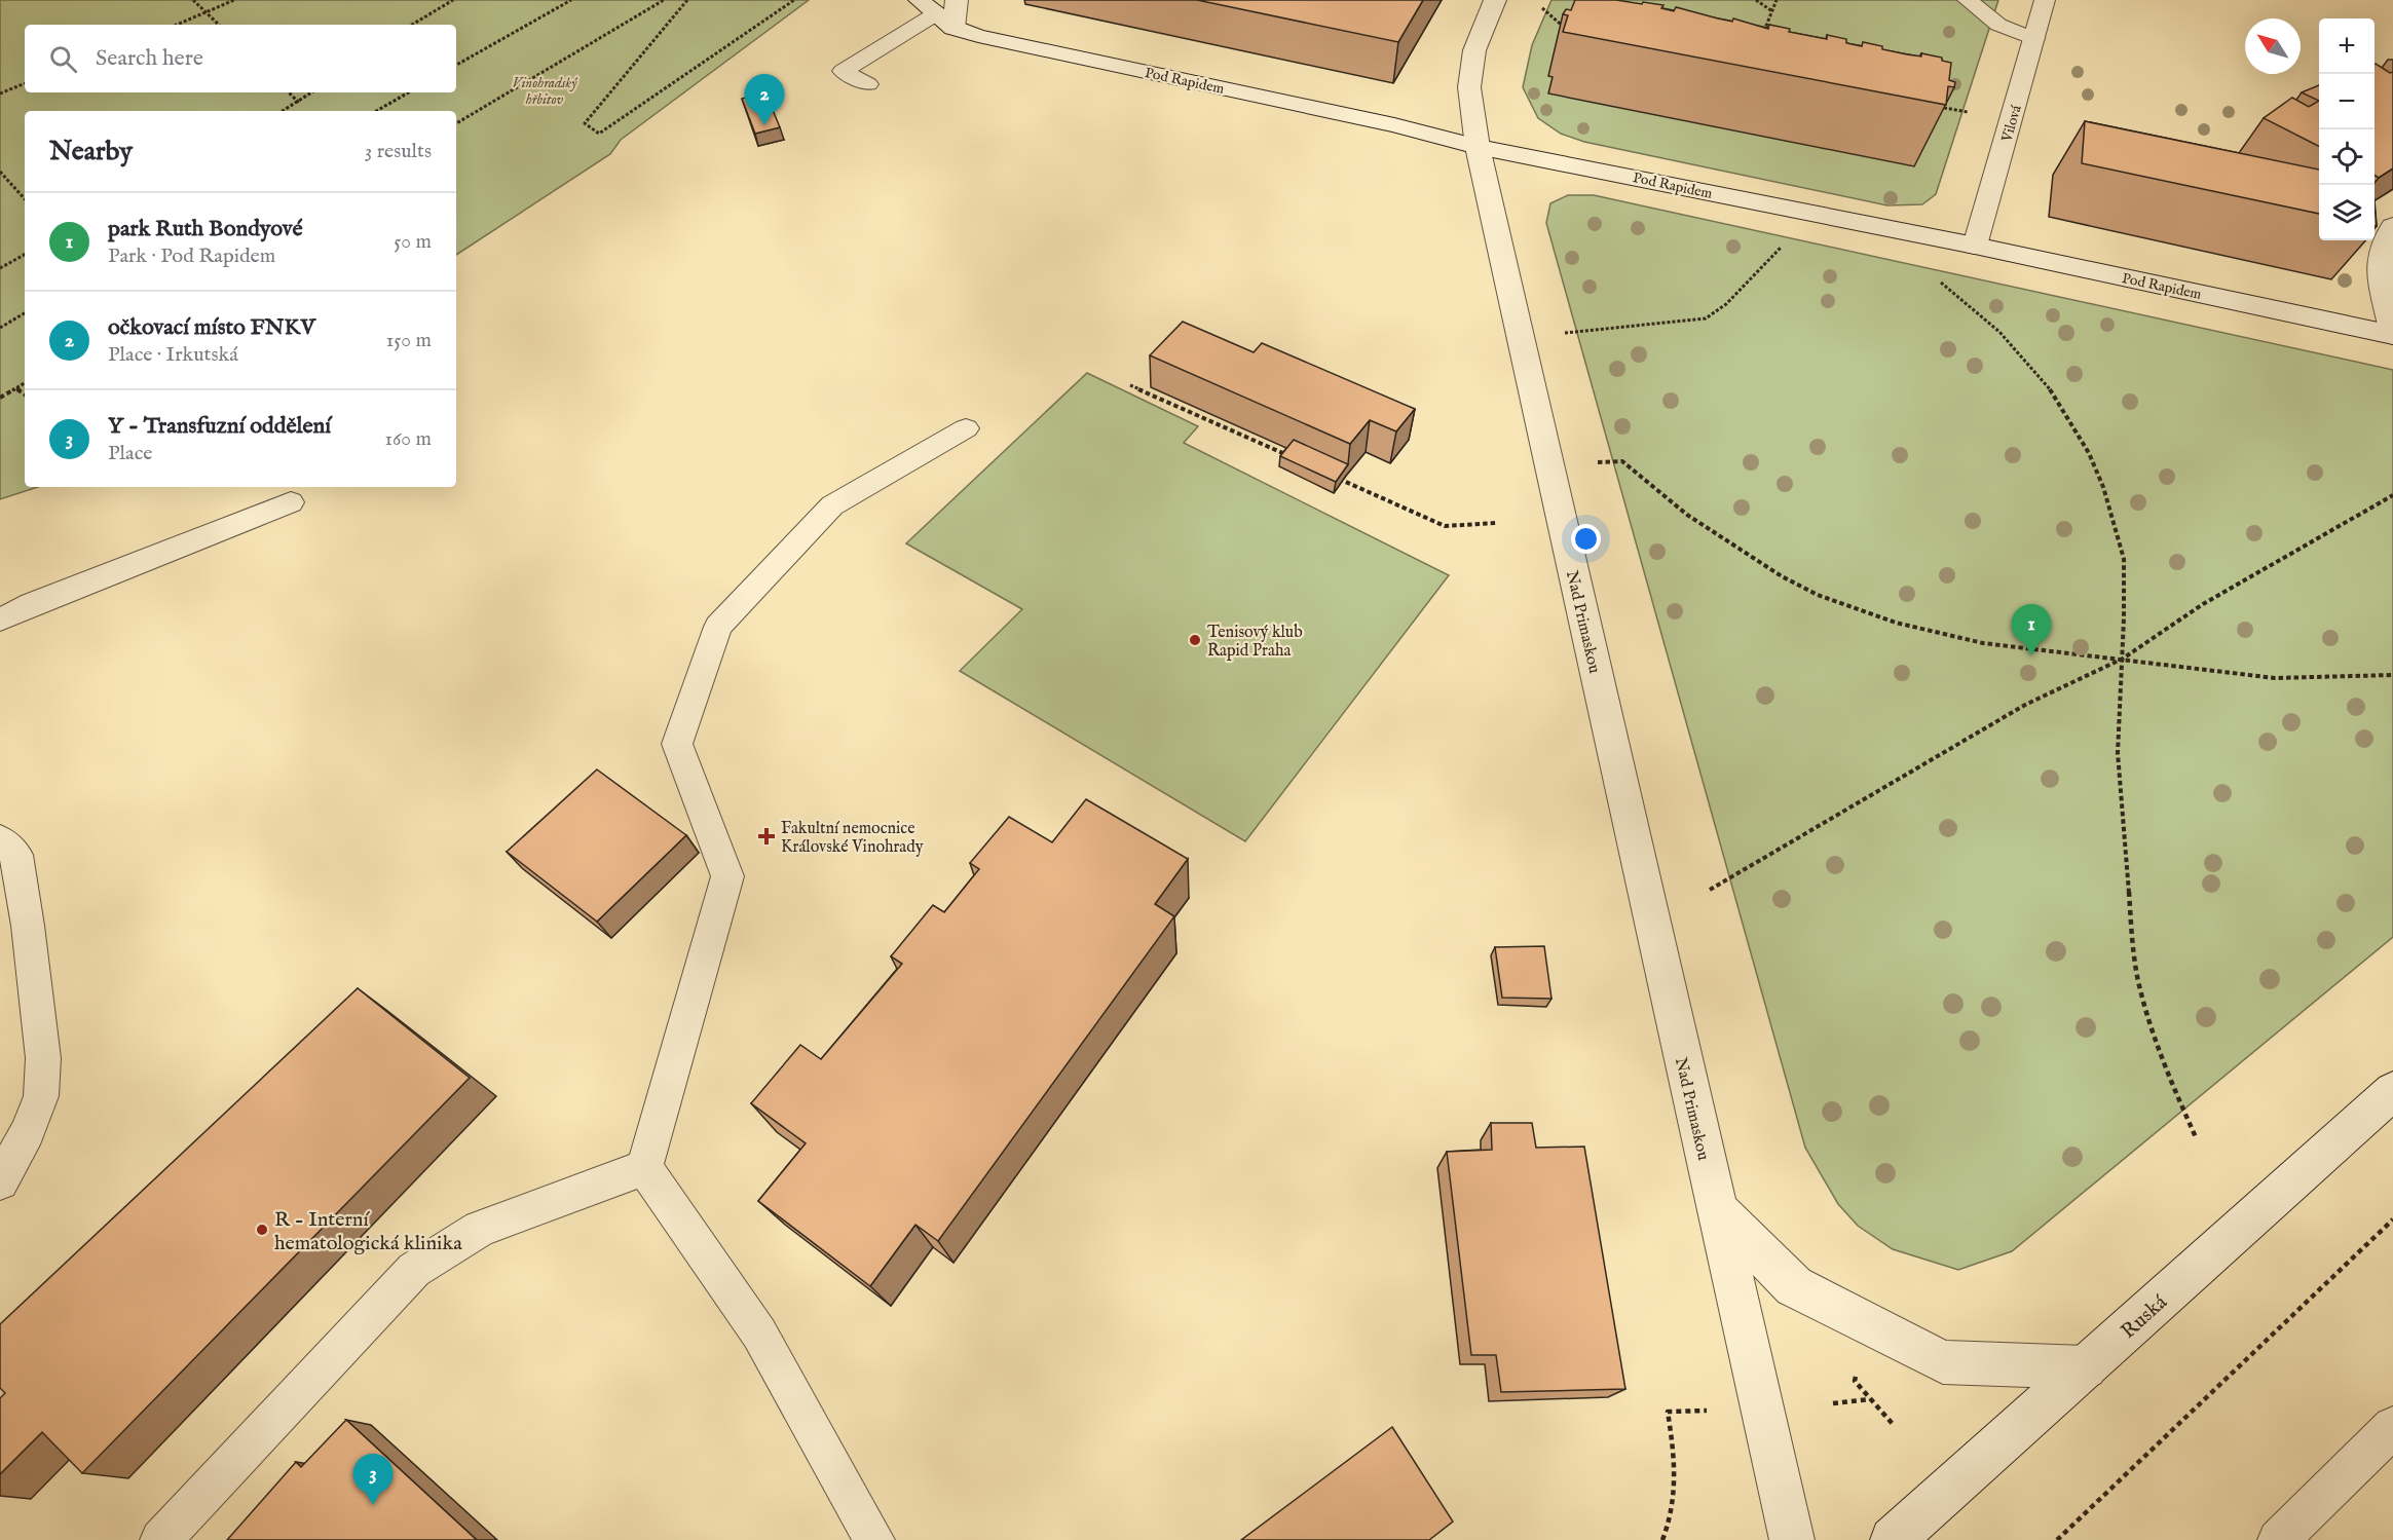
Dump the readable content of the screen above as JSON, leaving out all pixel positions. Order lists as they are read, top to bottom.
{
  "streets": {
    "street": [
      "Pod Rapidem",
      "Vilová",
      "Nad Primaskou",
      "Ruská"
    ]
  },
  "crossings": [
    ["Pod Rapidem", "Vilová"],
    ["Pod Rapidem", "Nad Primaskou"]
  ],
  "parks": ["Vinohradský hřbitov"],
  "places": {
    "other": ["Tenisový klub Rapid Praha", "R - Interní hematologická klinika"],
    "health": ["Fakultní nemocnice Královské Vinohrady"]
  },
  "north": "top left",
  "page": {
    "map_buttons": ["+", "−"],
    "search": "Search here",
    "pins": ["2", "1", "3"],
    "heading": ["Nearby", "3 results"],
    "list": [
      {
        "mark": "1",
        "name": "park Ruth Bondyové",
        "note": "Park · Pod Rapidem",
        "value": "50 m"
      },
      {
        "mark": "2",
        "name": "očkovací místo FNKV",
        "note": "Place · Irkutská",
        "value": "150 m"
      },
      {
        "mark": "3",
        "name": "Y - Transfuzní oddělení",
        "note": "Place",
        "value": "160 m"
      }
    ]
  }
}
